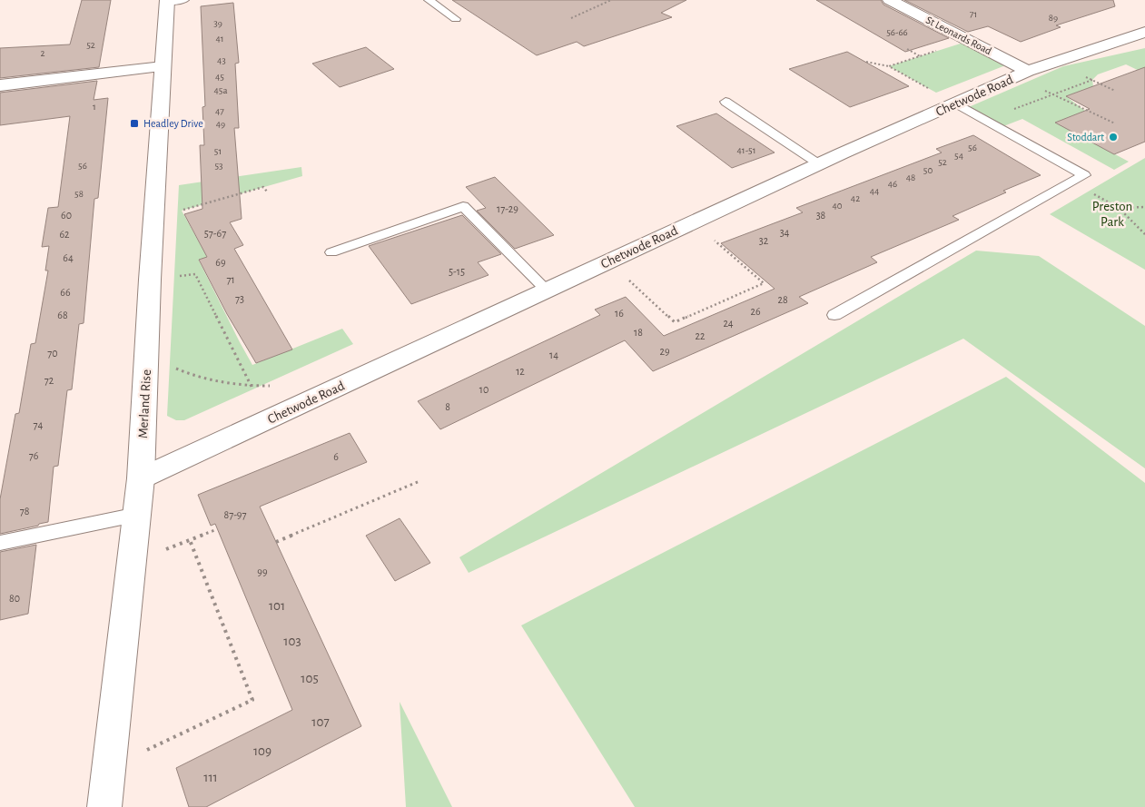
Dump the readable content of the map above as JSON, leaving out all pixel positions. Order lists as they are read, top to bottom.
{
  "streets": {
    "street": ["St Leonards Road", "Chetwode Road", "Merland Rise"]
  },
  "crossings": [
    ["St Leonards Road", "Chetwode Road"],
    ["Chetwode Road", "Merland Rise"]
  ],
  "parks": ["Preston Park"],
  "places": {
    "transit": ["Headley Drive"],
    "other": ["Stoddart"]
  },
  "house_numbers": [
    "71",
    "89",
    "39",
    "56-66",
    "41",
    "52",
    "2",
    "43",
    "45",
    "45a",
    "1",
    "47",
    "49",
    "56",
    "41-51",
    "51",
    "54",
    "52",
    "56",
    "53",
    "50",
    "48",
    "46",
    "44",
    "58",
    "42",
    "40",
    "17-29",
    "60",
    "38",
    "34",
    "57-67",
    "62",
    "32",
    "64",
    "69",
    "5-15",
    "71",
    "66",
    "73",
    "28",
    "26",
    "16",
    "68",
    "24",
    "18",
    "22",
    "29",
    "70",
    "14",
    "12",
    "72",
    "10",
    "8",
    "74",
    "76",
    "6",
    "78",
    "87-97",
    "99",
    "80",
    "101",
    "103",
    "105",
    "107",
    "109",
    "111"
  ]
}
